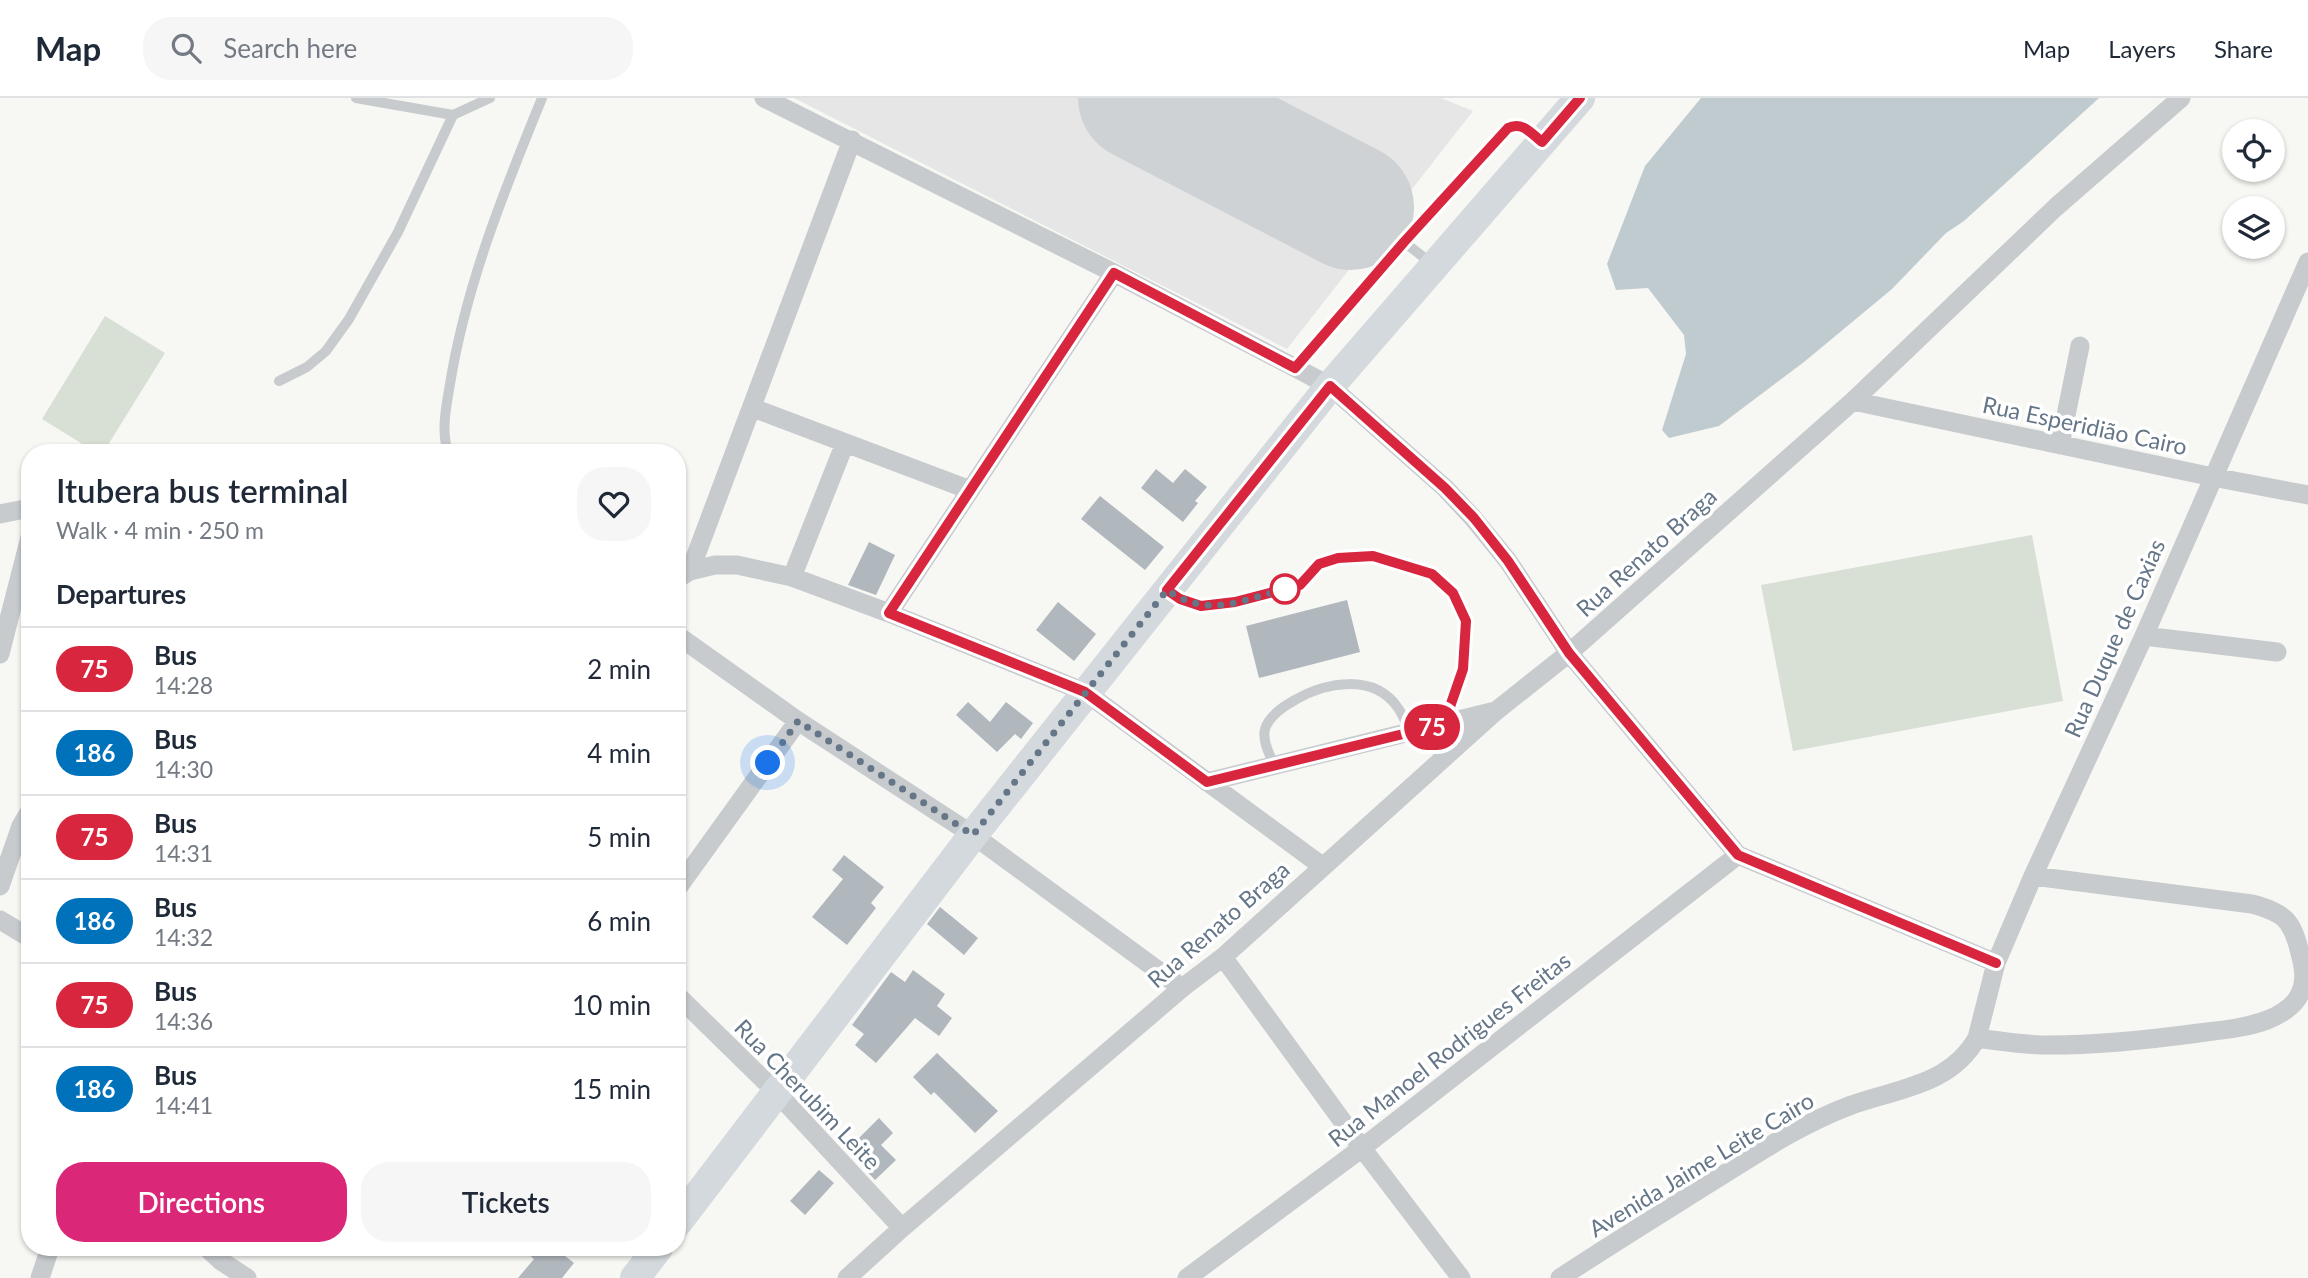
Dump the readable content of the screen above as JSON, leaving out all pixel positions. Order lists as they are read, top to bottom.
{
  "streets": {
    "street": [
      "Rua Esperidião Cairo",
      "Rua Renato Braga",
      "Rua Duque de Caxias",
      "Rua Manoel Rodrigues Freitas",
      "Rua Cherubim Leite",
      "Avenida Jaime Leite Cairo"
    ]
  },
  "crossings": [
    ["Rua Esperidião Cairo", "Rua Renato Braga"],
    ["Rua Esperidião Cairo", "Rua Duque de Caxias"],
    ["Rua Renato Braga", "Rua Cherubim Leite"],
    ["Rua Duque de Caxias", "Avenida Jaime Leite Cairo"]
  ],
  "lines": ["bus line 75"],
  "page": {
    "header": "Map",
    "search": "Search here",
    "nav": ["Map", "Layers", "Share"],
    "on_map": "75",
    "heading": [
      ["Itubera bus terminal", "Walk · 4 min · 250 m"],
      "Departures"
    ],
    "list": [
      {
        "mark": "75",
        "name": "Bus",
        "note": "14:28",
        "value": "2 min"
      },
      {
        "mark": "186",
        "name": "Bus",
        "note": "14:30",
        "value": "4 min"
      },
      {
        "mark": "75",
        "name": "Bus",
        "note": "14:31",
        "value": "5 min"
      },
      {
        "mark": "186",
        "name": "Bus",
        "note": "14:32",
        "value": "6 min"
      },
      {
        "mark": "75",
        "name": "Bus",
        "note": "14:36",
        "value": "10 min"
      },
      {
        "mark": "186",
        "name": "Bus",
        "note": "14:41",
        "value": "15 min"
      }
    ],
    "buttons": ["Directions", "Tickets"]
  }
}
